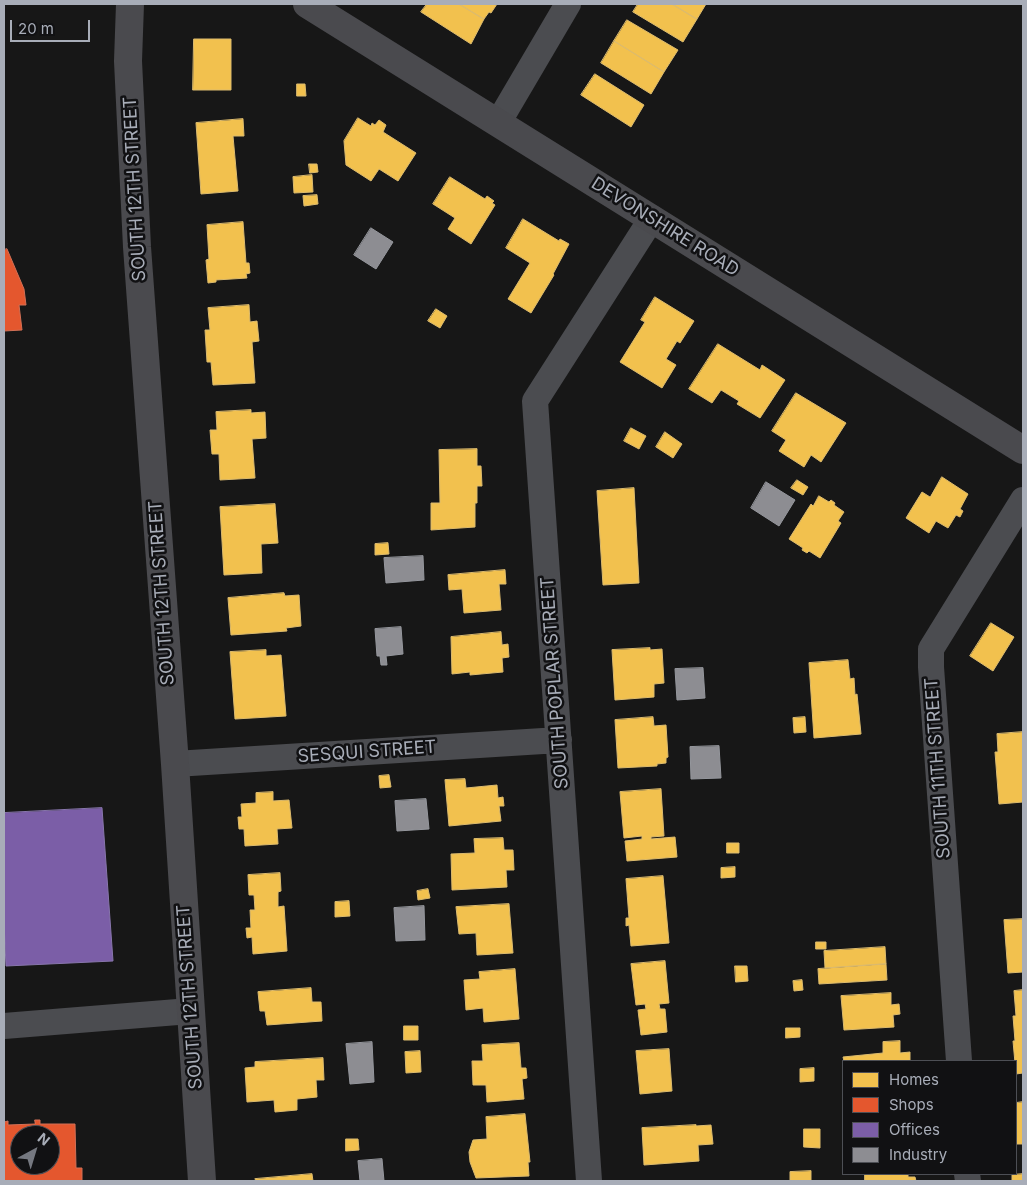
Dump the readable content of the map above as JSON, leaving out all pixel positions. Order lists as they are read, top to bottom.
{
  "streets": {
    "street": [
      "SOUTH 12TH STREET",
      "DEVONSHIRE ROAD",
      "SOUTH POPLAR STREET",
      "SESQUI STREET",
      "SOUTH 11TH STREET"
    ]
  },
  "crossings": [
    ["SOUTH 12TH STREET", "SESQUI STREET"],
    ["DEVONSHIRE ROAD", "SOUTH POPLAR STREET"],
    ["SOUTH POPLAR STREET", "SESQUI STREET"]
  ],
  "legend": [
    "Homes",
    "Shops",
    "Offices",
    "Industry"
  ],
  "scale_bar": "20 m",
  "north": "top right"
}
